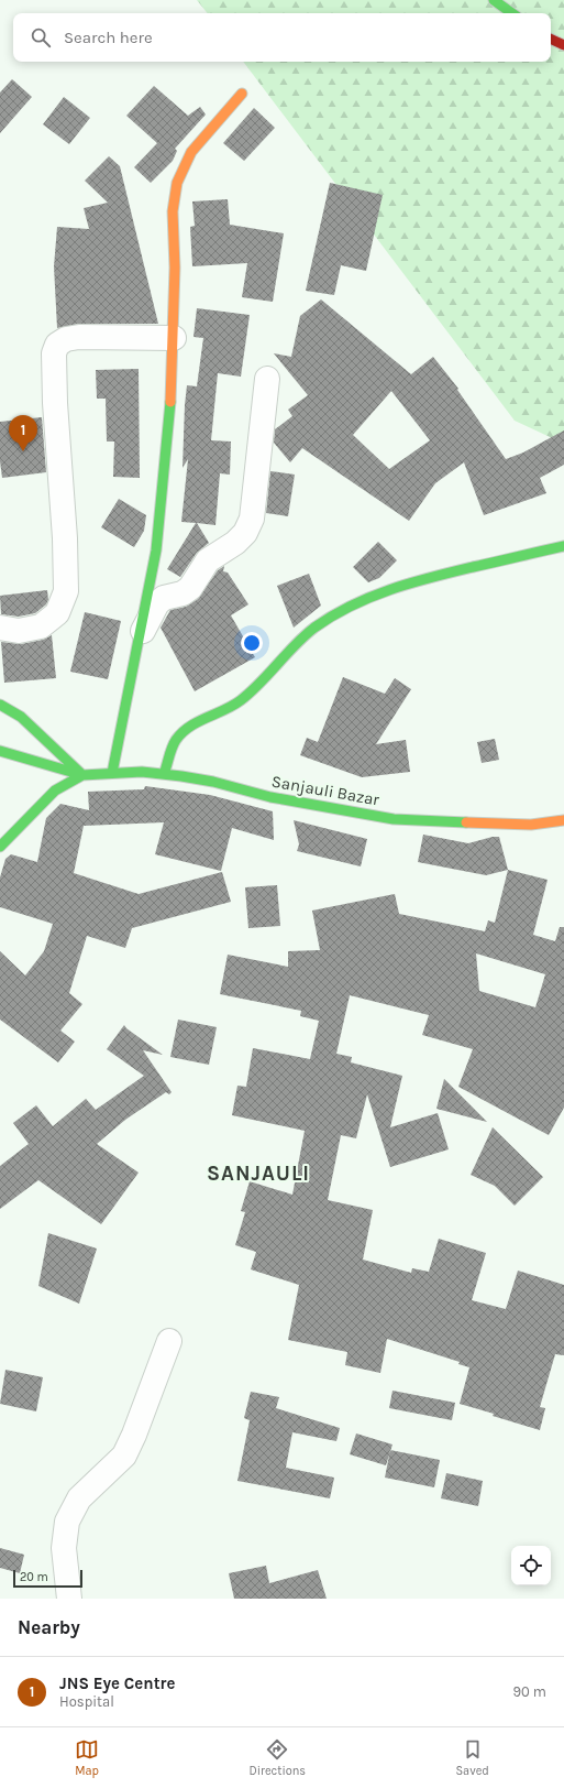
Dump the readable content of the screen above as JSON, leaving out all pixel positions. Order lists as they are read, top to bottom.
{
  "streets": {
    "street": ["Sanjauli Bazar"]
  },
  "districts": ["SANJAULI"],
  "scale_bar": "20 m",
  "page": {
    "search": "Search here",
    "pins": "1",
    "scale": "20 m",
    "heading": "Nearby",
    "list": [
      {
        "mark": "1",
        "name": "JNS Eye Centre",
        "note": "Hospital",
        "value": "90 m"
      }
    ],
    "nav": ["Map", "Directions", "Saved"]
  }
}
